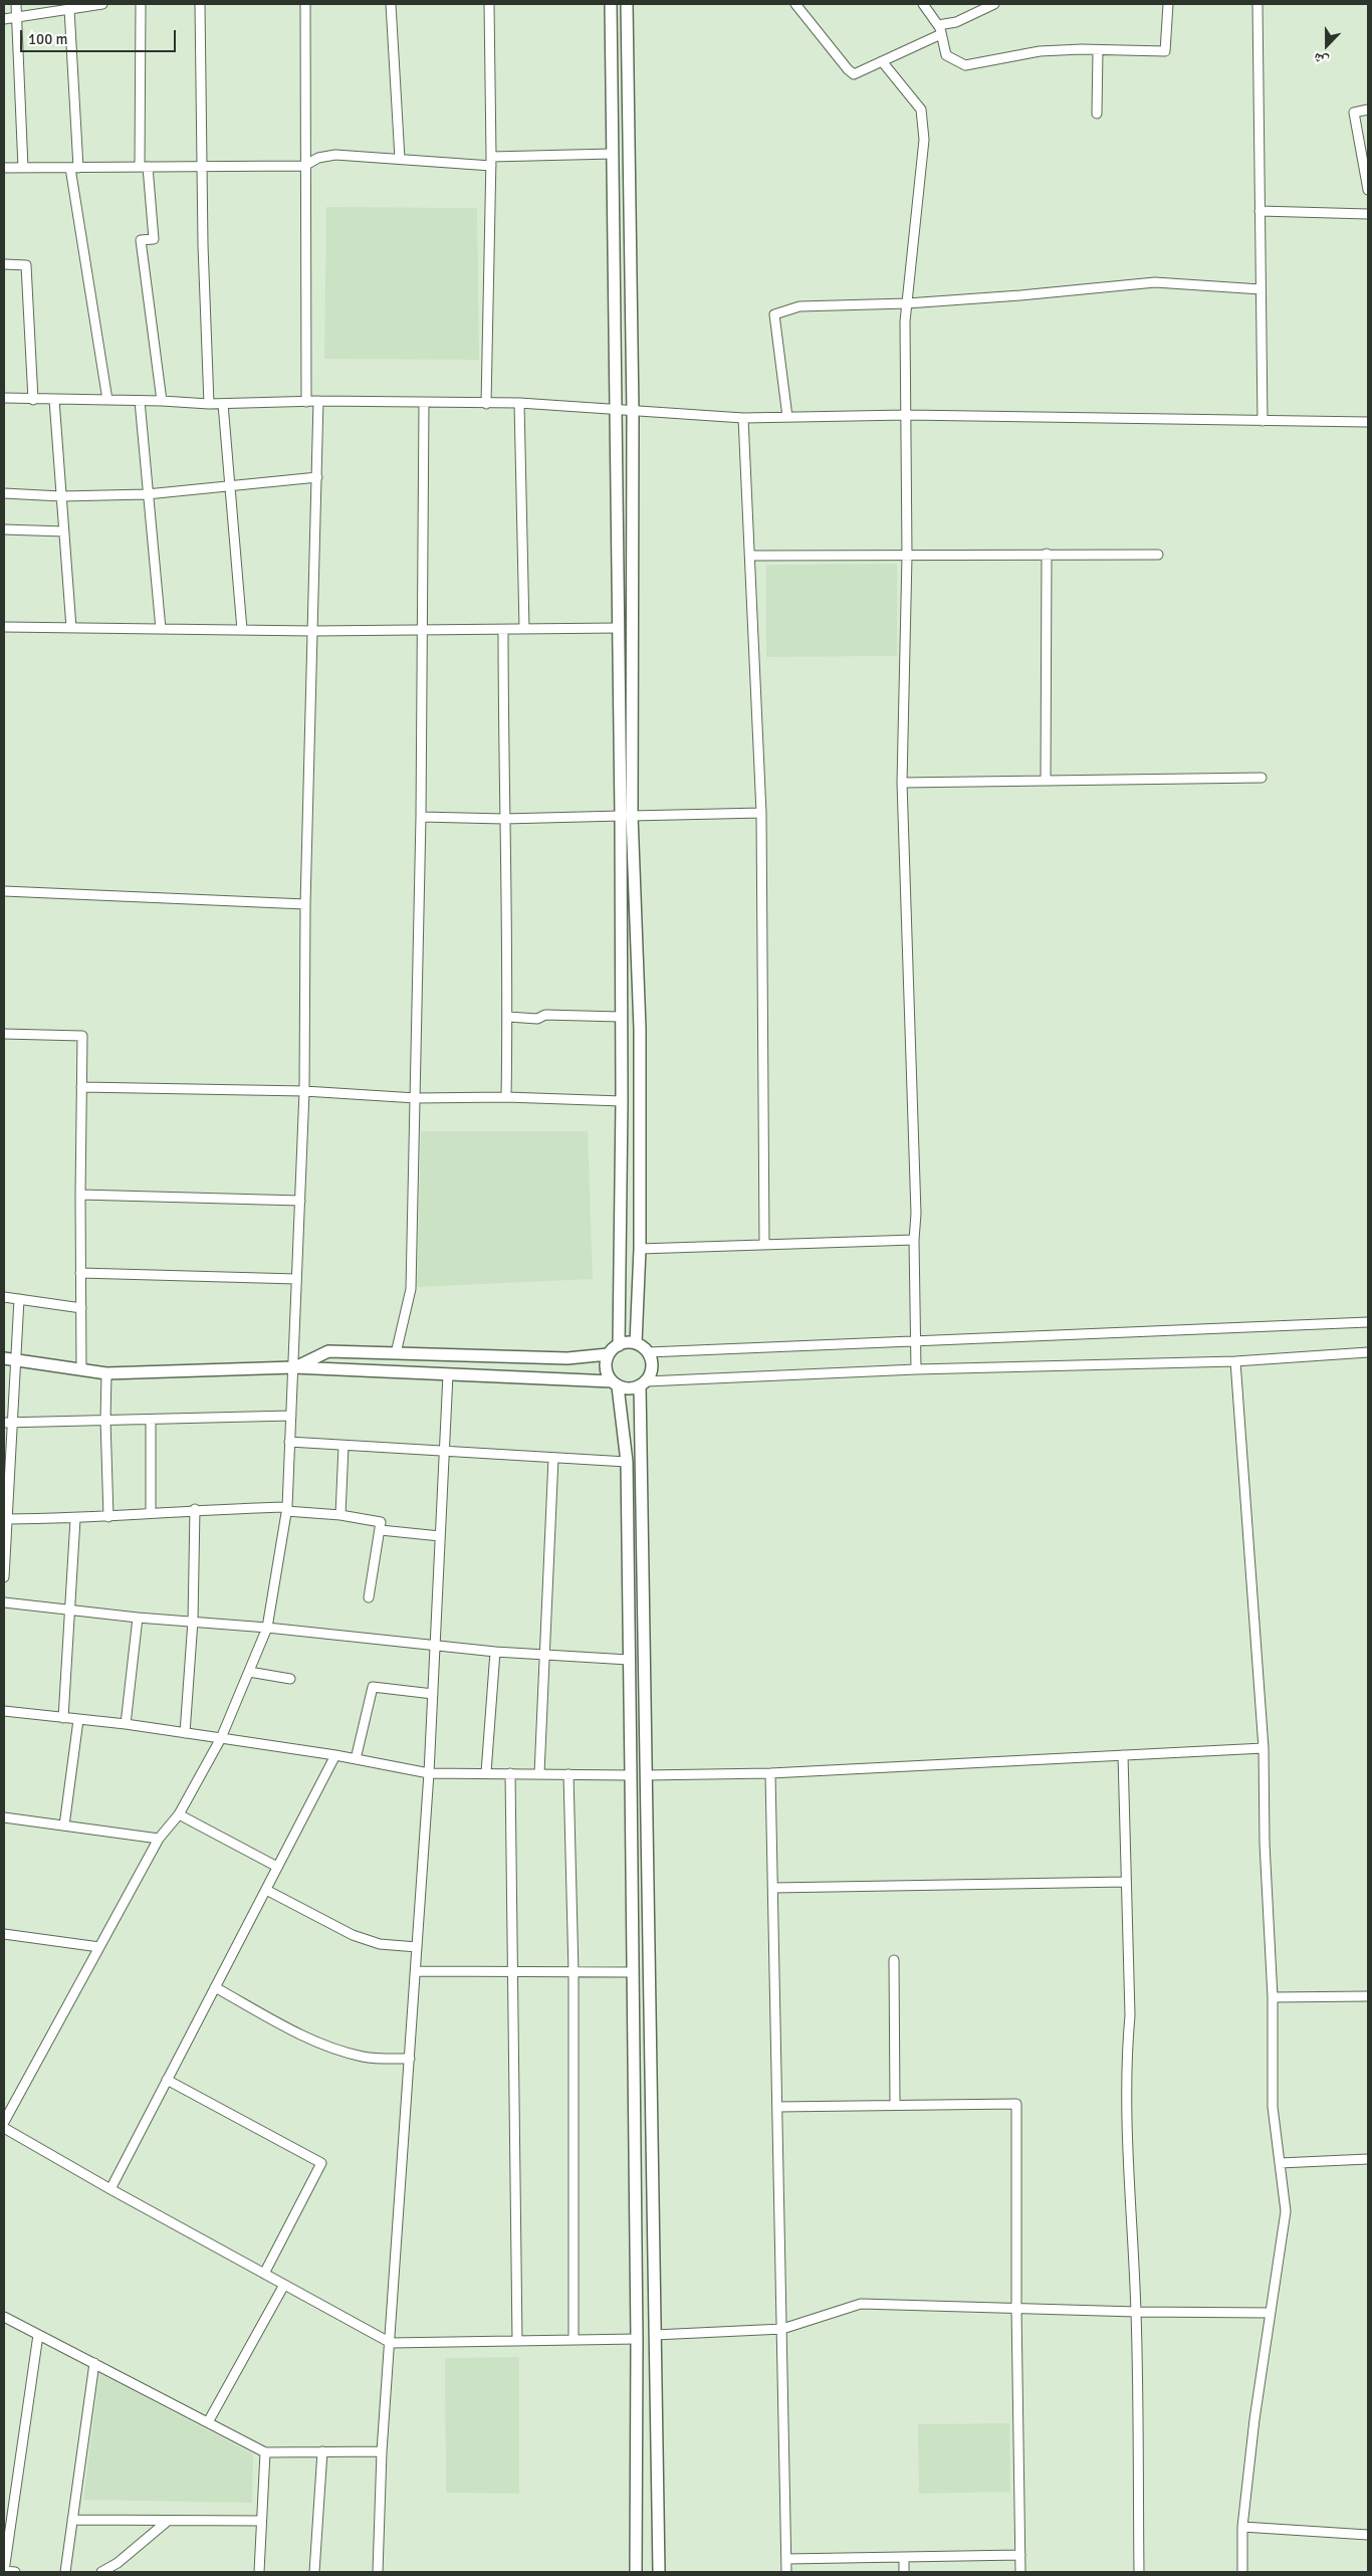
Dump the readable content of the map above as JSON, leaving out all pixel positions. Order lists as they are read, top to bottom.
{
  "scale_bar": "100 m",
  "north": "bottom"
}
